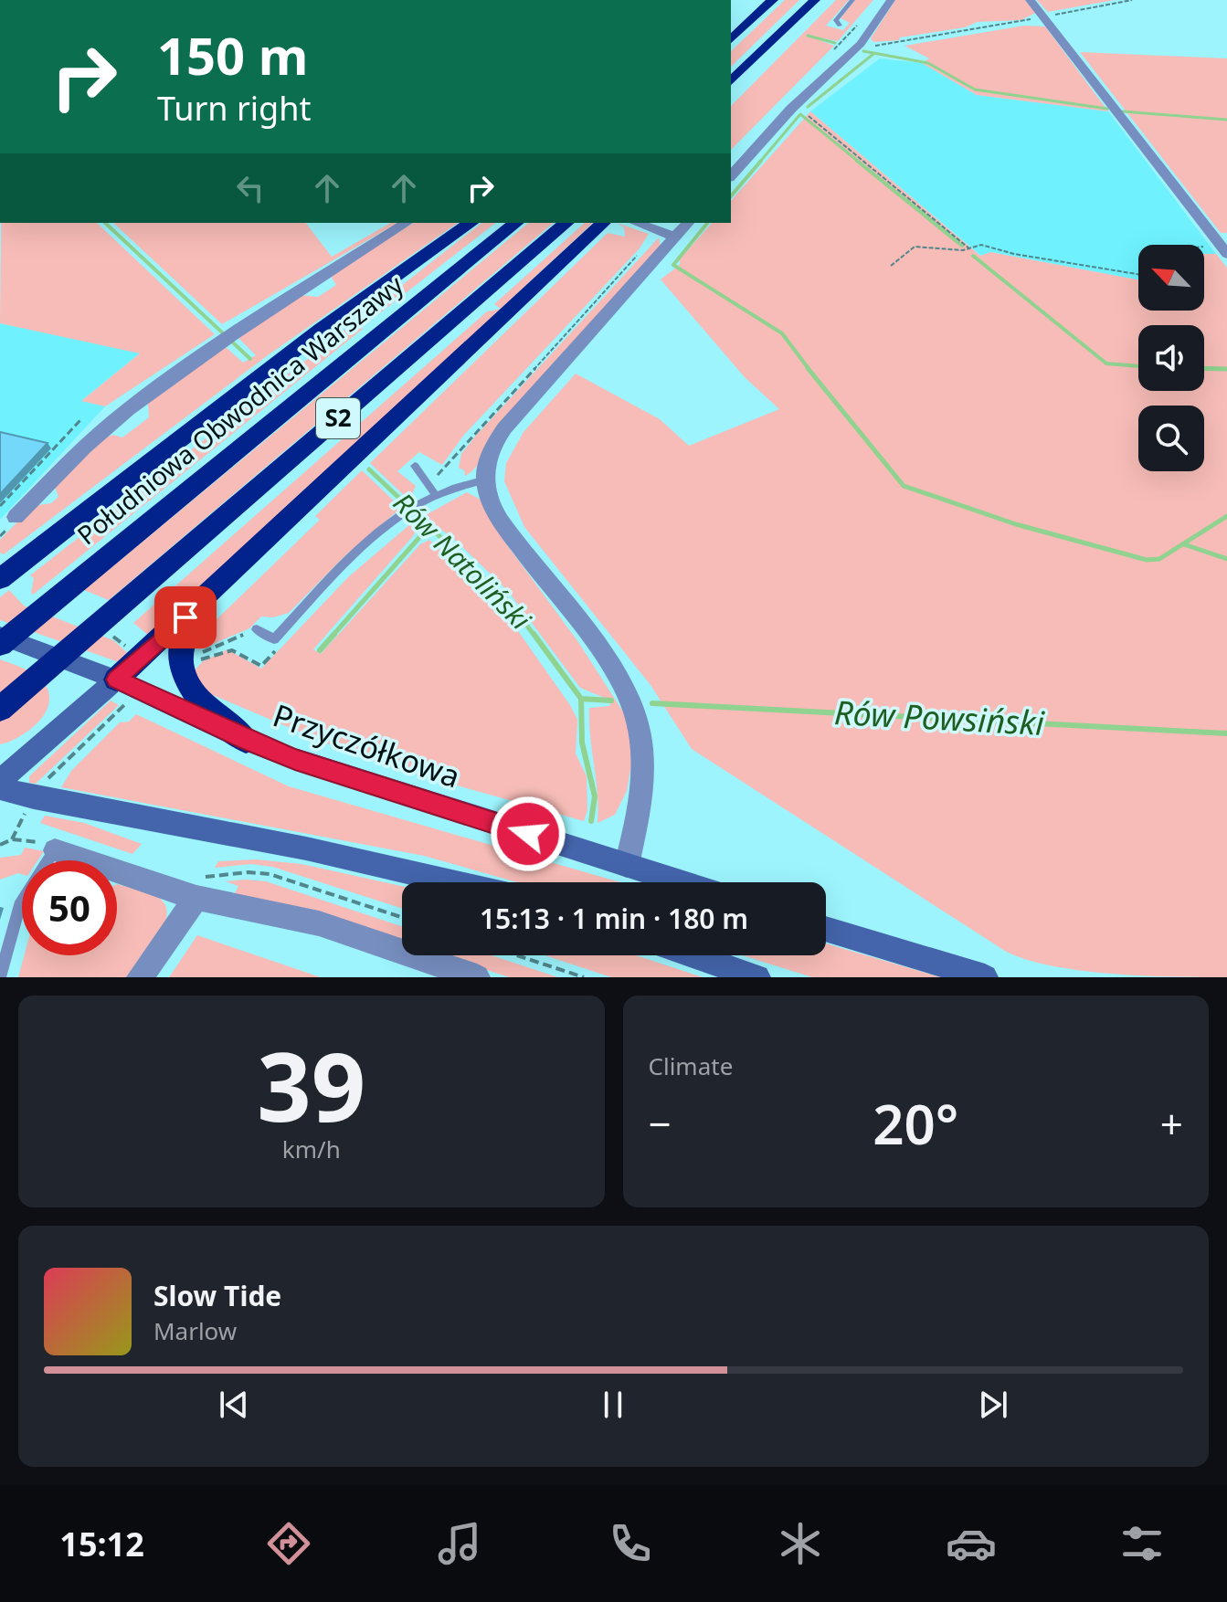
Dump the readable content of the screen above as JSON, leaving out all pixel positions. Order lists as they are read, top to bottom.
{
  "streets": {
    "highway": ["Południowa Obwodnica Warszawy", "S2"],
    "main road": ["Przyczółkowa"]
  },
  "water": ["Rów Natoliński", "Rów Powsiński"],
  "north": "top left",
  "page": {
    "turn": ["150 m", "Turn right"],
    "limit": "50",
    "trip": "15:13 · 1 min · 180 m",
    "tile": [
      ["39", "km/h"],
      "Climate"
    ],
    "heat": ["−", "20°", "+"],
    "song": ["Slow Tide", "Marlow"],
    "tabs": "15:12"
  }
}
